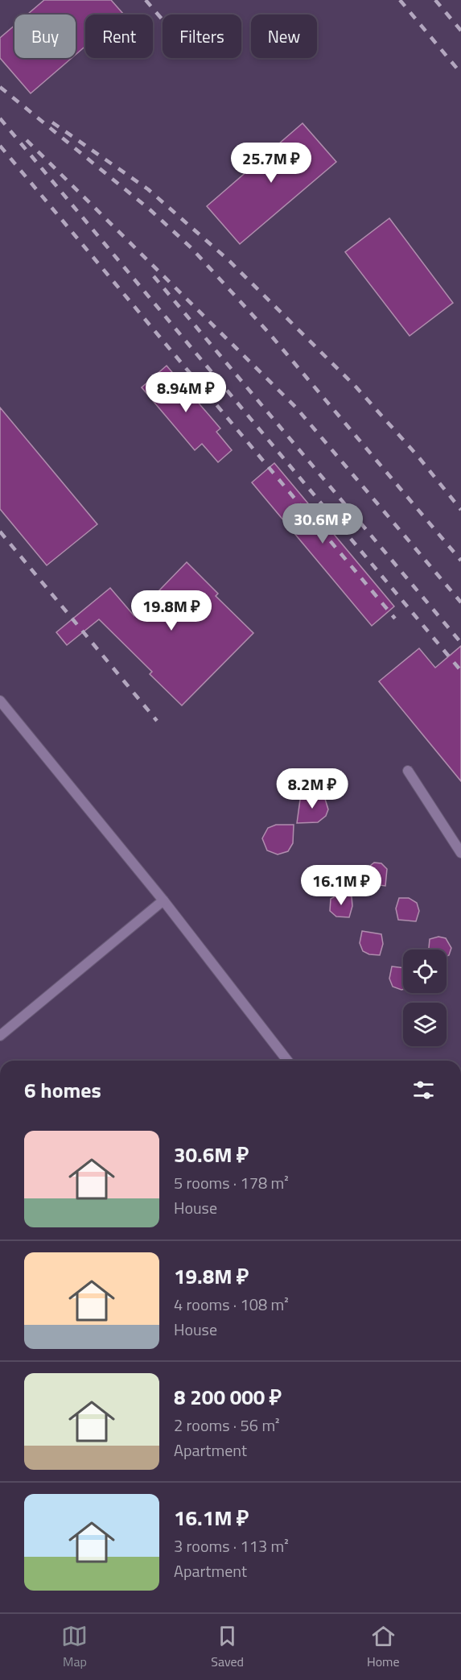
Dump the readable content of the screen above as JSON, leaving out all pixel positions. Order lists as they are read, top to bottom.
{
  "page": {
    "chip": [
      "Buy",
      "Rent",
      "Filters",
      "New"
    ],
    "price": [
      "25.7M ₽",
      "8.94M ₽",
      "30.6M ₽",
      "19.8M ₽",
      "8.2M ₽",
      "16.1M ₽"
    ],
    "heading": "6 homes",
    "list": [
      {
        "name": "30.6M ₽",
        "note": "5 rooms · 178 m² · House"
      },
      {
        "name": "19.8M ₽",
        "note": "4 rooms · 108 m² · House"
      },
      {
        "name": "8 200 000 ₽",
        "note": "2 rooms · 56 m² · Apartment"
      },
      {
        "name": "16.1M ₽",
        "note": "3 rooms · 113 m² · Apartment"
      }
    ],
    "tabs": ["Map", "Saved", "Home"]
  }
}
